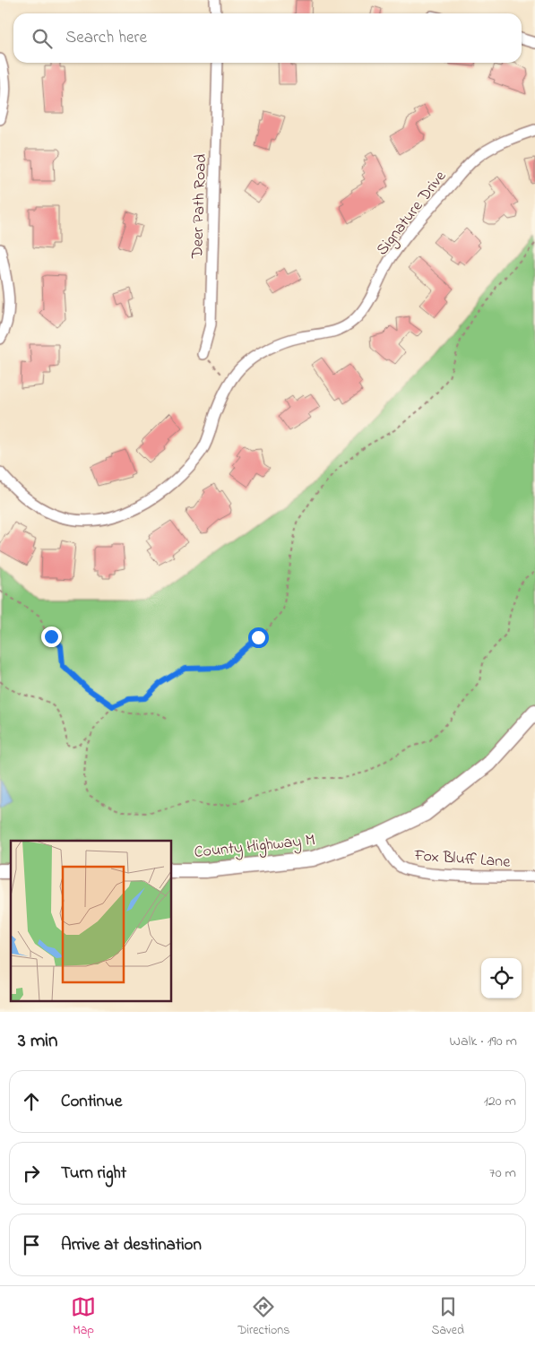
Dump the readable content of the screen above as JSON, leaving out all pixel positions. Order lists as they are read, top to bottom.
{
  "streets": {
    "main road": ["County Highway M"],
    "street": ["Deer Path Road", "Signature Drive", "Fox Bluff Lane"]
  },
  "crossings": [
    ["County Highway M", "Fox Bluff Lane"]
  ],
  "page": {
    "search": "Search here",
    "heading": ["3 min", "Walk · 190 m"],
    "list": [
      ["Continue", "120 m"],
      ["Turn right", "70 m"],
      "Arrive at destination"
    ],
    "nav": ["Map", "Directions", "Saved"]
  }
}
